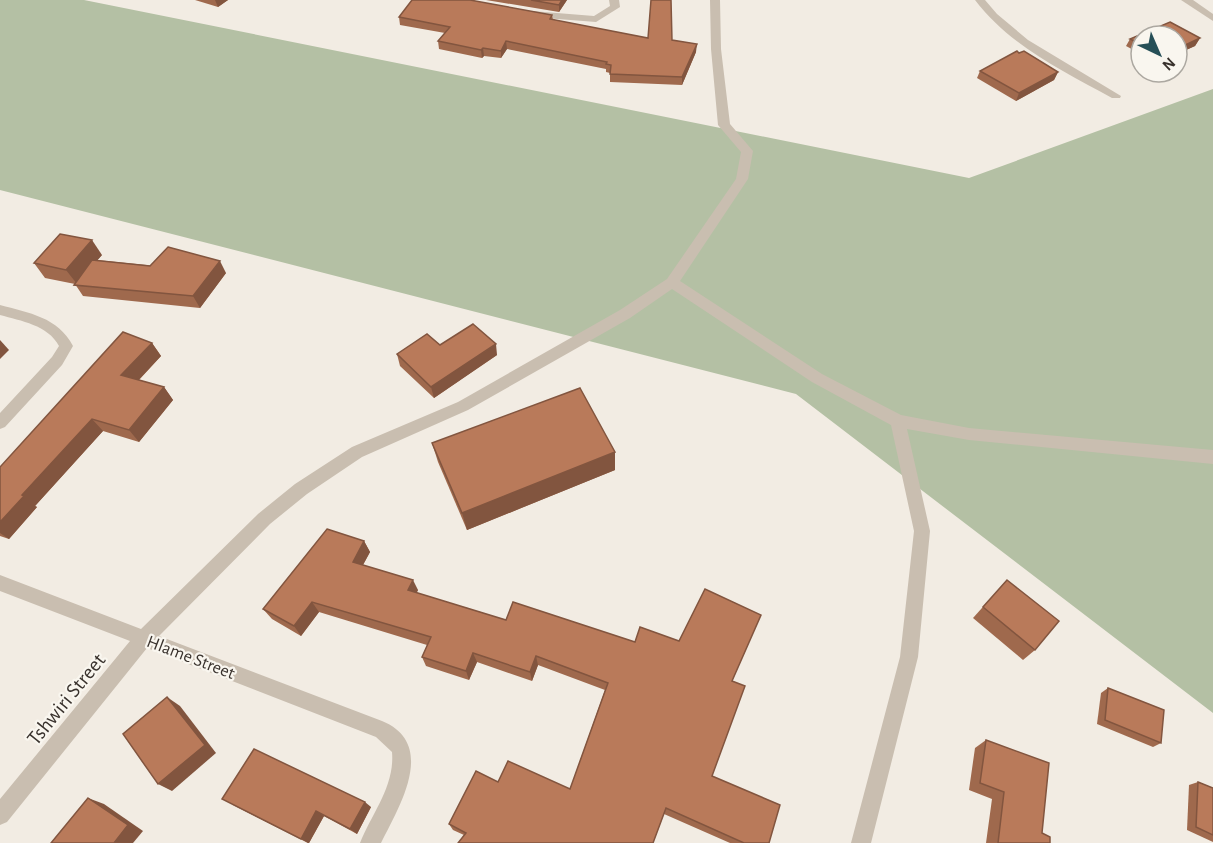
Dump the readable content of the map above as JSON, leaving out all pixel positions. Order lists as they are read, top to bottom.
{
  "streets": {
    "street": ["Hlame Street", "Tshwiri Street"]
  },
  "crossings": [
    ["Hlame Street", "Tshwiri Street"]
  ],
  "north": "bottom right"
}
